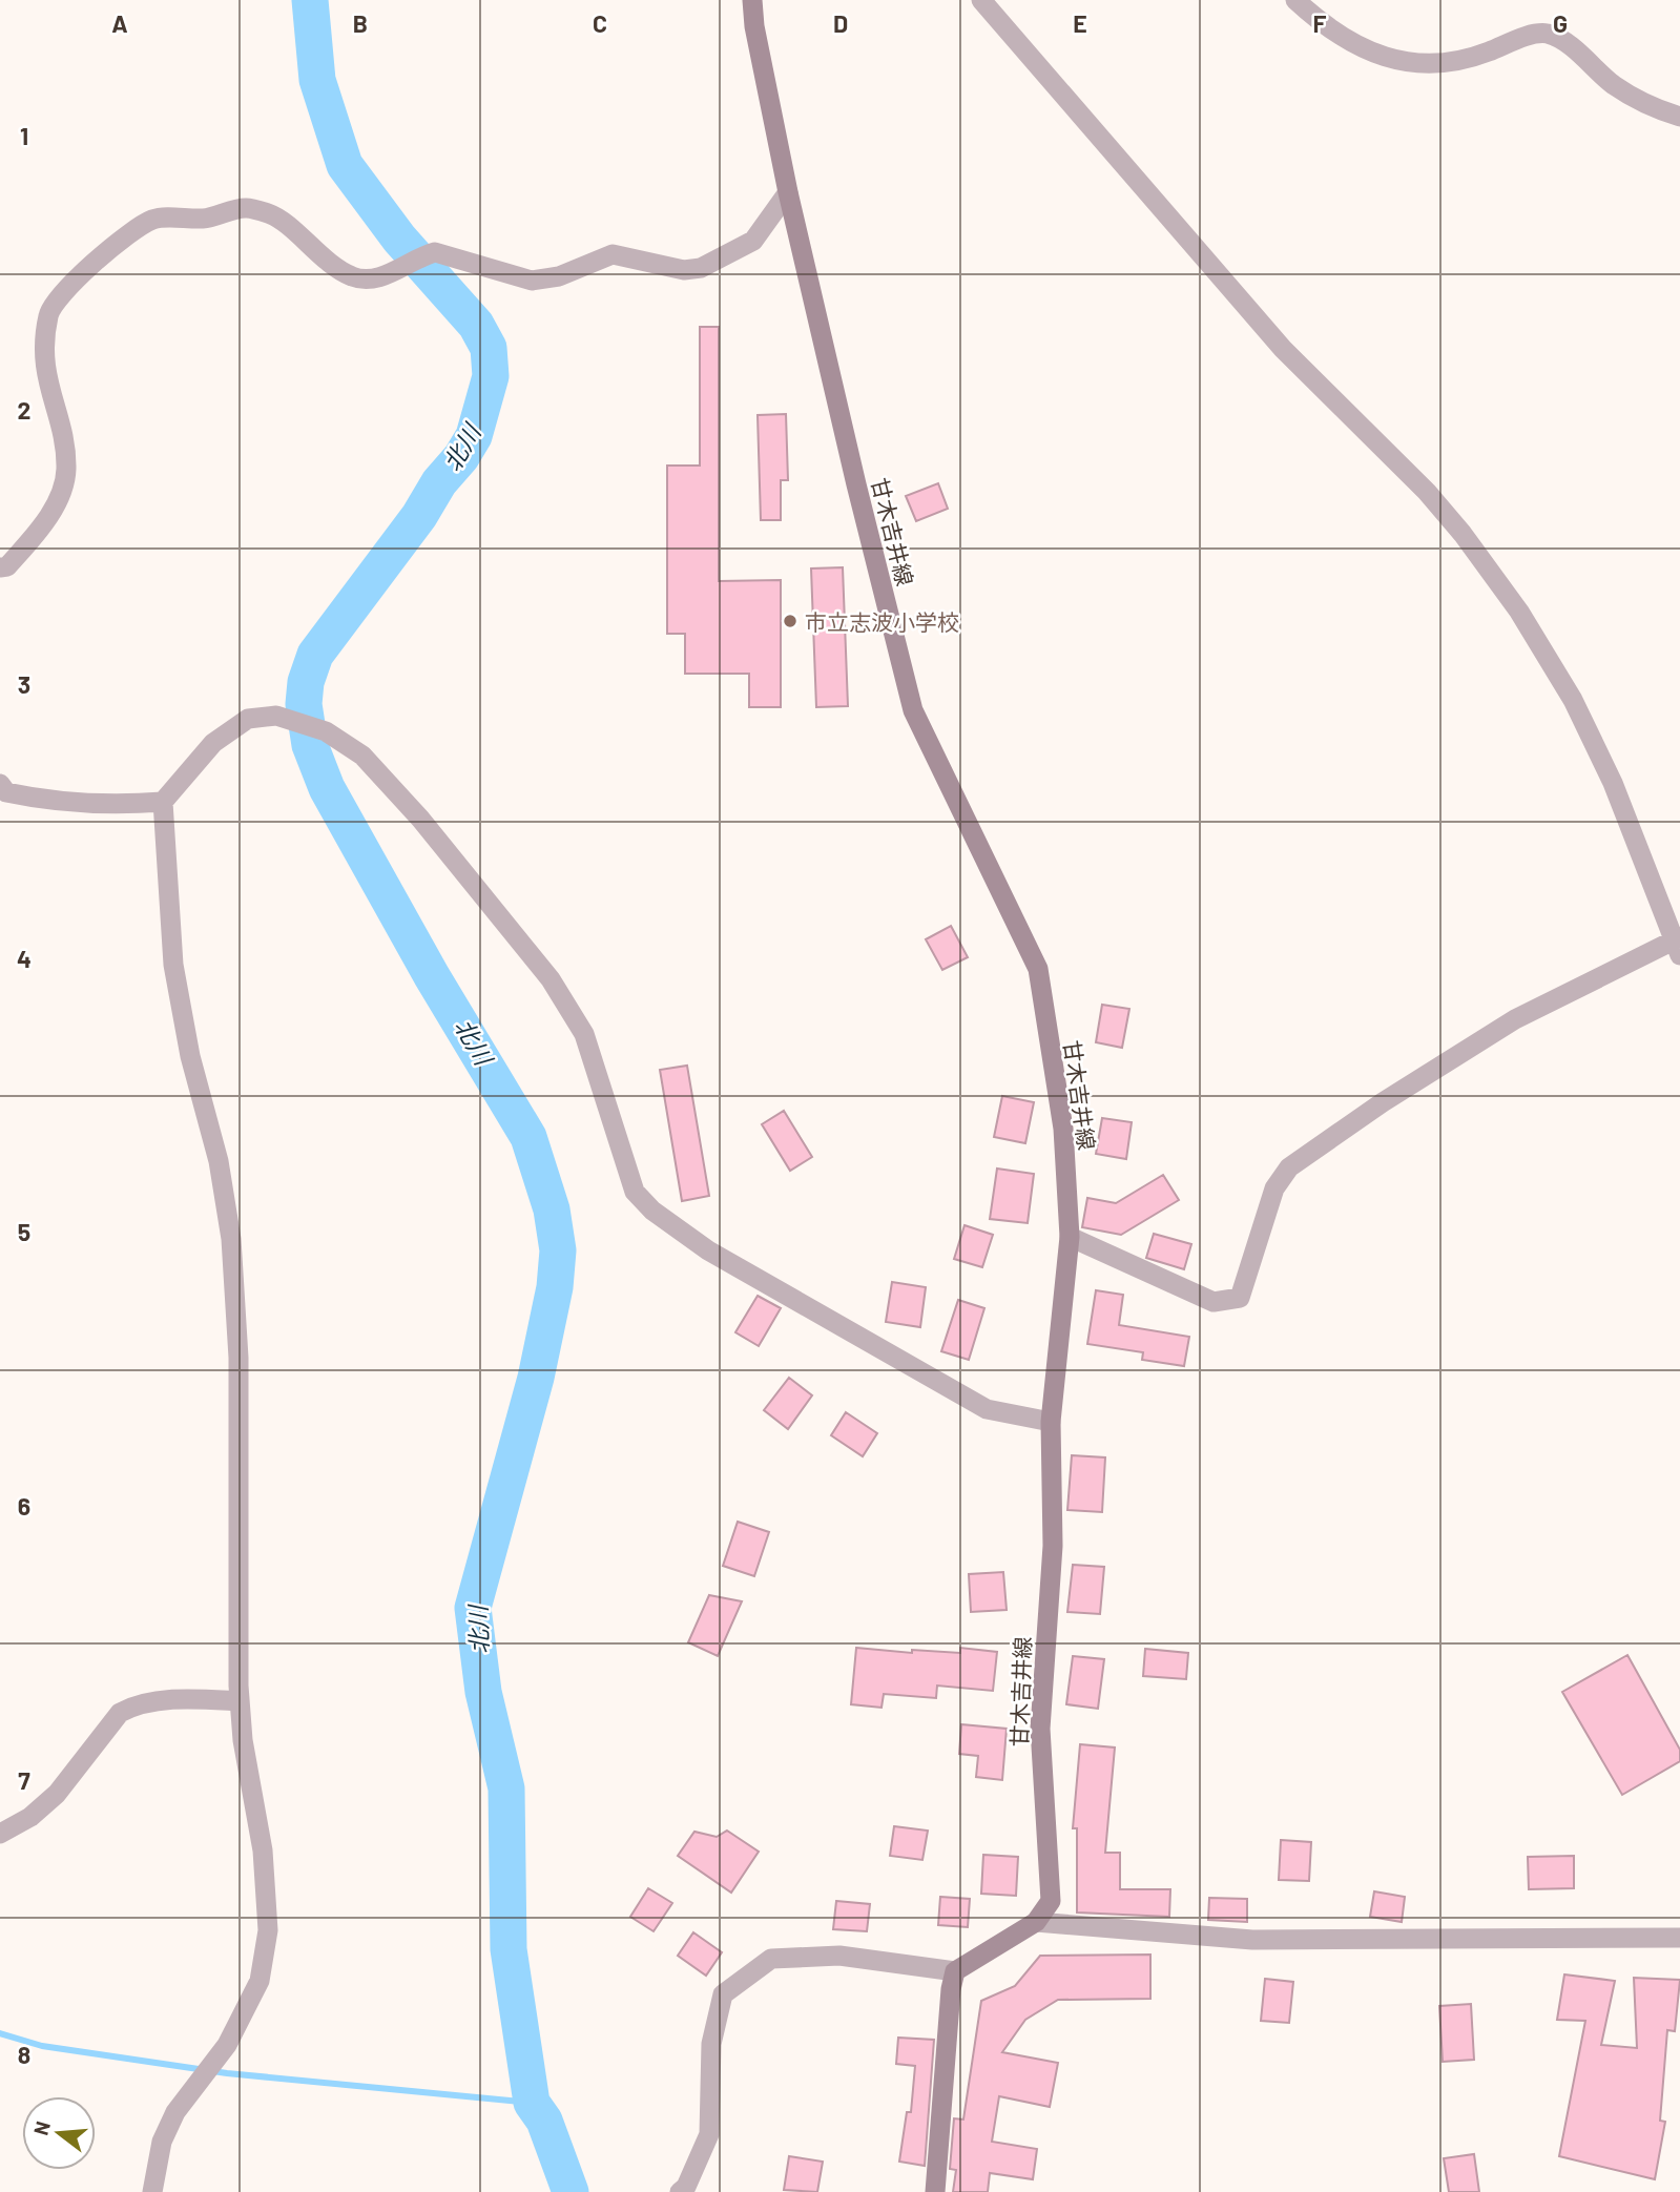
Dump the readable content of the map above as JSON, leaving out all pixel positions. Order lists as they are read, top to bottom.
{
  "streets": {
    "main road": ["甘木吉井線"]
  },
  "water": ["北川"],
  "places": ["市立志波小学校"],
  "north": "left",
  "grid": {
    "columns": [
      "A",
      "B",
      "C",
      "D",
      "E",
      "F",
      "G"
    ],
    "rows": [
      "1",
      "2",
      "3",
      "4",
      "5",
      "6",
      "7",
      "8"
    ]
  }
}
